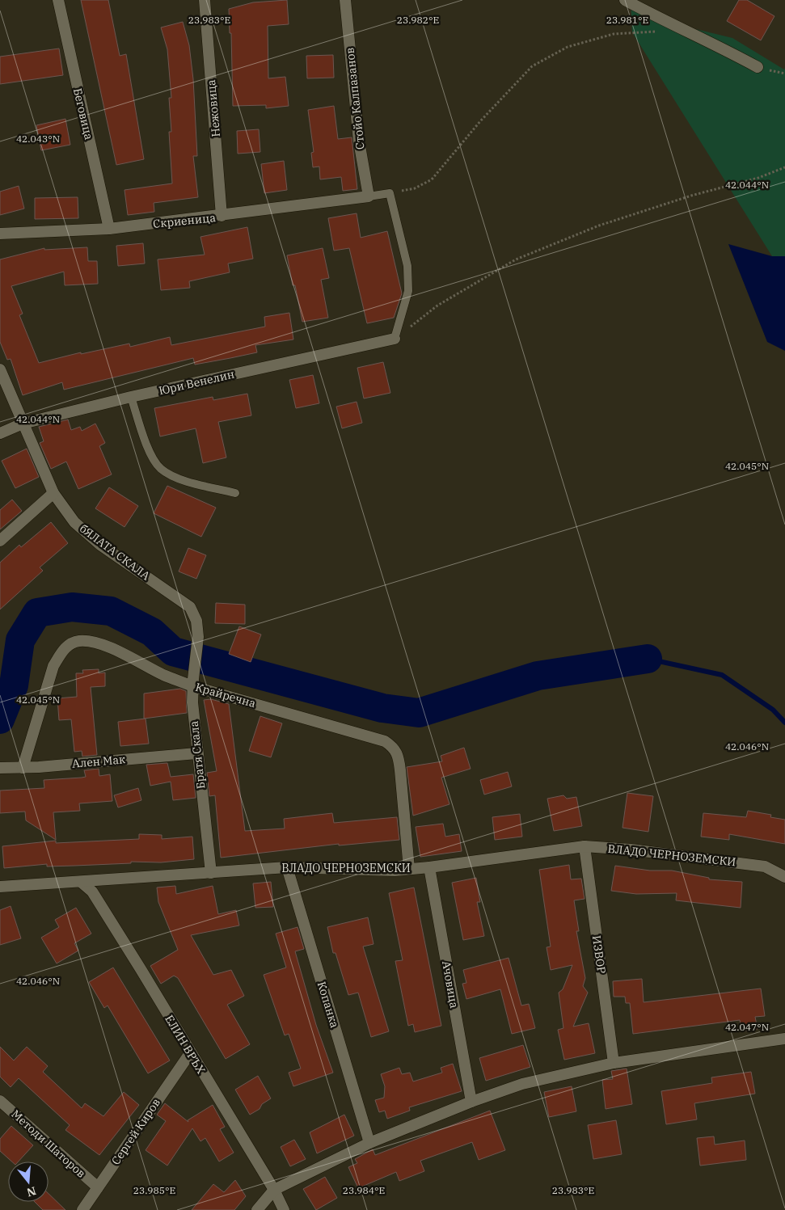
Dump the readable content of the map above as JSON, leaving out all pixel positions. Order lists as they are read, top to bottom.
{
  "streets": {
    "street": [
      "Стойо Калпазанов",
      "Нежовица",
      "Беговица",
      "Скриеница",
      "Юри Венелин",
      "бЯЛАТА СКАЛА",
      "Крайречна",
      "Братя Скала",
      "Ален Мак",
      "ВЛАДО ЧЕРНОЗЕМСКИ",
      "ИЗВОР",
      "Ачовица",
      "Копанка",
      "ЕЛИН ВРЪХ",
      "Сергей Киров",
      "Методи Шаторов"
    ]
  },
  "crossings": [
    ["Стойо Калпазанов", "Скриеница"],
    ["Нежовица", "Скриеница"],
    ["Беговица", "Скриеница"],
    ["Юри Венелин", "бЯЛАТА СКАЛА"],
    ["бЯЛАТА СКАЛА", "Братя Скала"],
    ["Крайречна", "Братя Скала"],
    ["Крайречна", "Ален Мак"],
    ["Крайречна", "ВЛАДО ЧЕРНОЗЕМСКИ"],
    ["Братя Скала", "Ален Мак"],
    ["Братя Скала", "ВЛАДО ЧЕРНОЗЕМСКИ"],
    ["ВЛАДО ЧЕРНОЗЕМСКИ", "ИЗВОР"],
    ["ВЛАДО ЧЕРНОЗЕМСКИ", "Ачовица"],
    ["ВЛАДО ЧЕРНОЗЕМСКИ", "Копанка"],
    ["ВЛАДО ЧЕРНОЗЕМСКИ", "ЕЛИН ВРЪХ"],
    ["ЕЛИН ВРЪХ", "Сергей Киров"],
    ["Сергей Киров", "Методи Шаторов"]
  ],
  "north": "bottom",
  "coordinates": [
    "23.983°E",
    "23.982°E",
    "23.981°E",
    "42.043°N",
    "42.044°N",
    "42.045°N",
    "42.046°N",
    "42.047°N",
    "23.985°E",
    "23.984°E"
  ]
}
